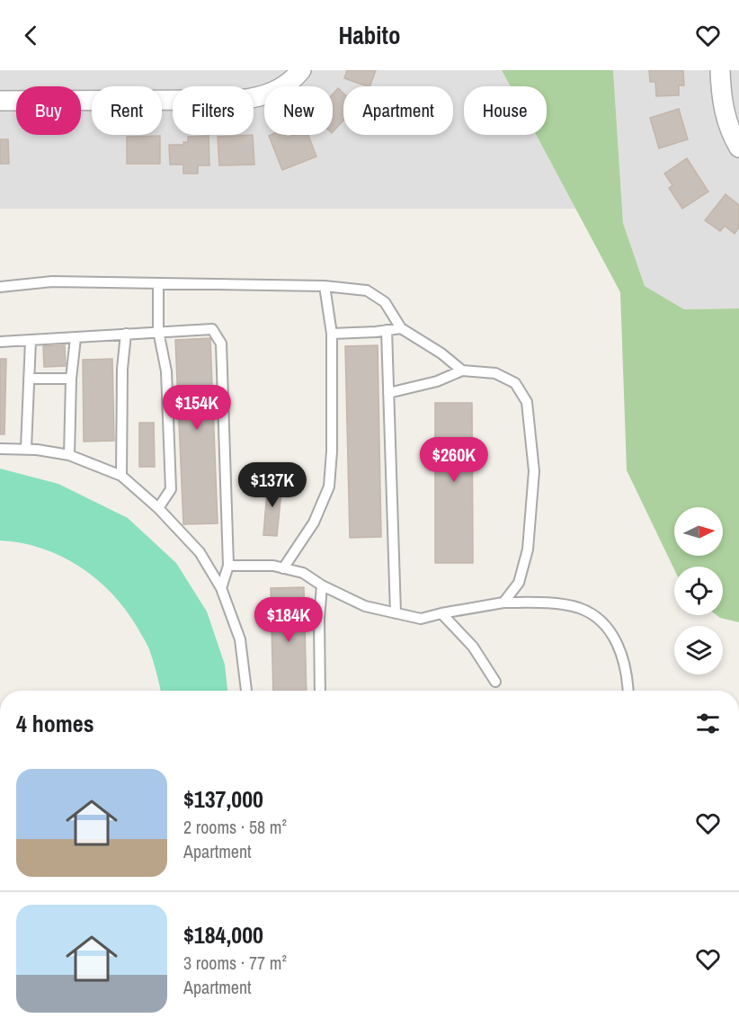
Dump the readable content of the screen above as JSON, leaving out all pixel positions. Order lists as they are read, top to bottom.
{
  "north": "right",
  "page": {
    "header": "Habito",
    "chip": [
      "Buy",
      "Rent",
      "Filters",
      "New",
      "Apartment",
      "House"
    ],
    "price": [
      "$154K",
      "$260K",
      "$137K",
      "$184K"
    ],
    "heading": "4 homes",
    "list": [
      {
        "name": "$137,000",
        "note": "2 rooms · 58 m² · Apartment"
      },
      {
        "name": "$184,000",
        "note": "3 rooms · 77 m² · Apartment"
      }
    ]
  }
}
